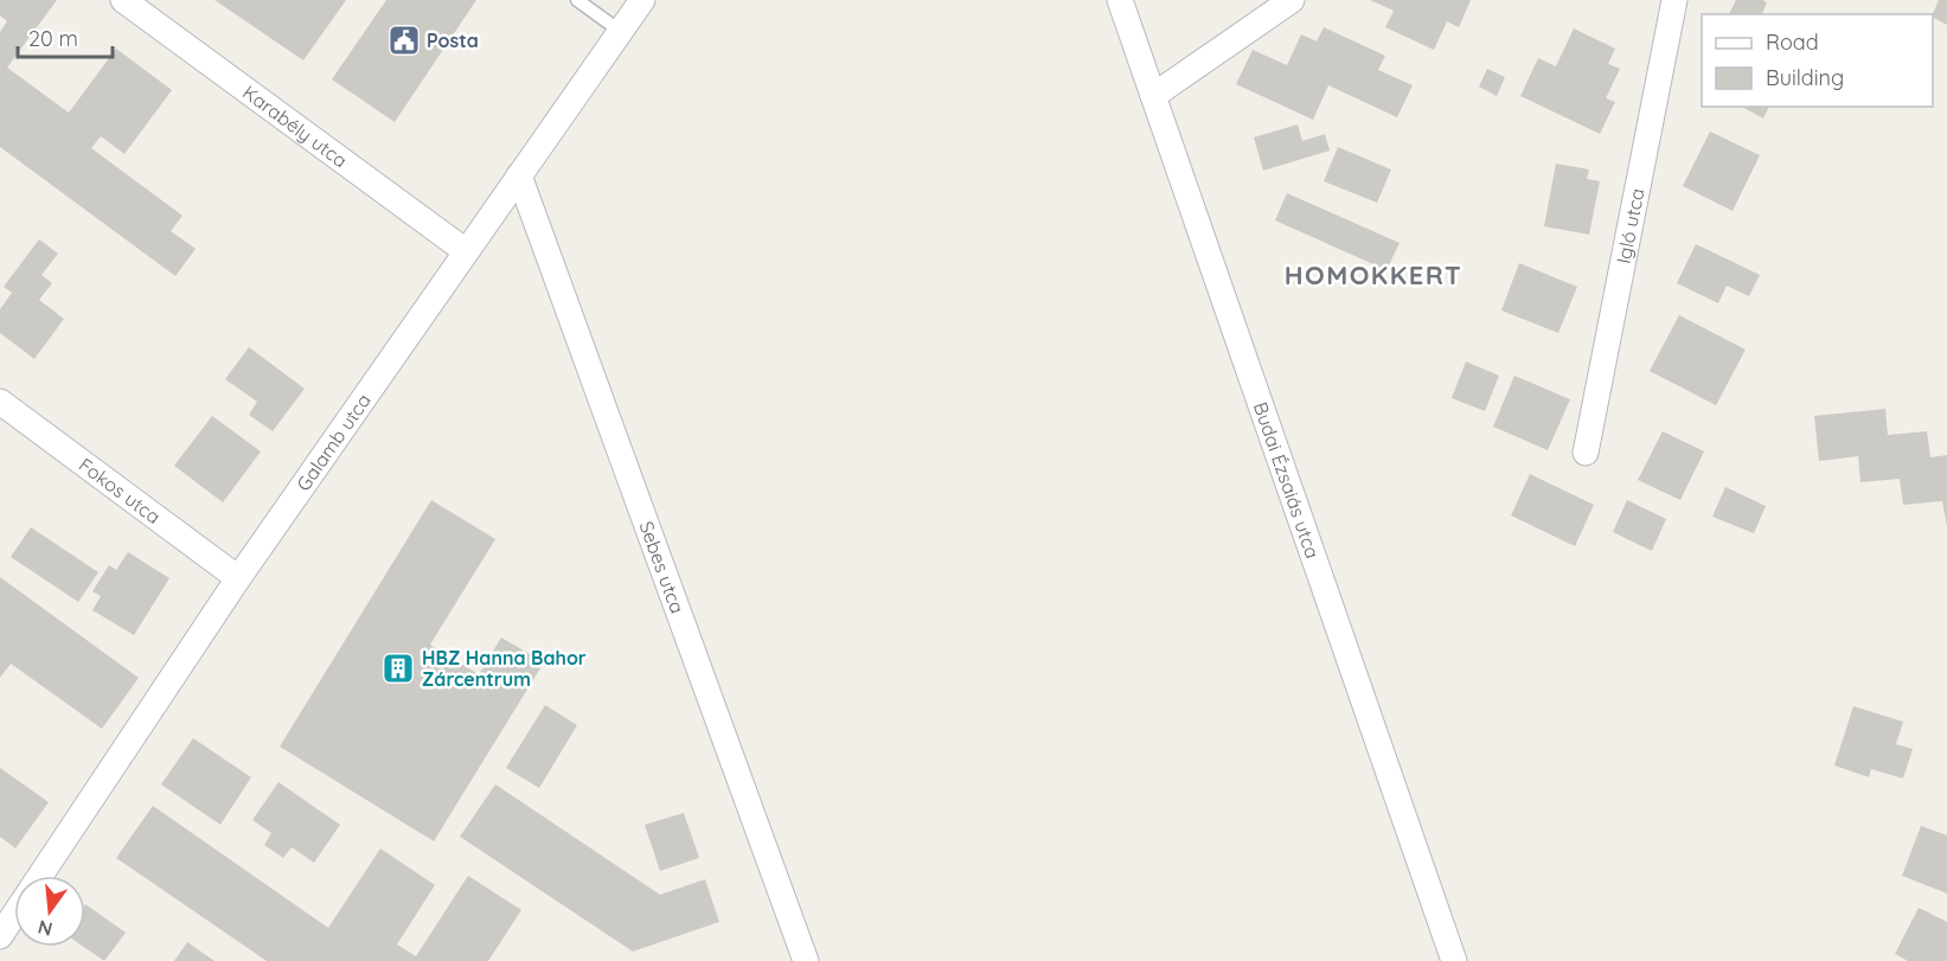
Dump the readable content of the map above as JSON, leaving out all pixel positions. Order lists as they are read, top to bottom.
{
  "streets": {
    "street": [
      "Karabély utca",
      "Igló utca",
      "Galamb utca",
      "Budai Ézsaiás utca",
      "Fokos utca",
      "Sebes utca"
    ]
  },
  "crossings": [
    ["Karabély utca", "Galamb utca"],
    ["Galamb utca", "Fokos utca"],
    ["Galamb utca", "Sebes utca"]
  ],
  "districts": ["HOMOKKERT"],
  "places": {
    "public building": ["Posta"],
    "building": ["HBZ Hanna Bahor Zárcentrum"]
  },
  "legend": ["Road", "Building"],
  "scale_bar": "20 m",
  "north": "bottom"
}
